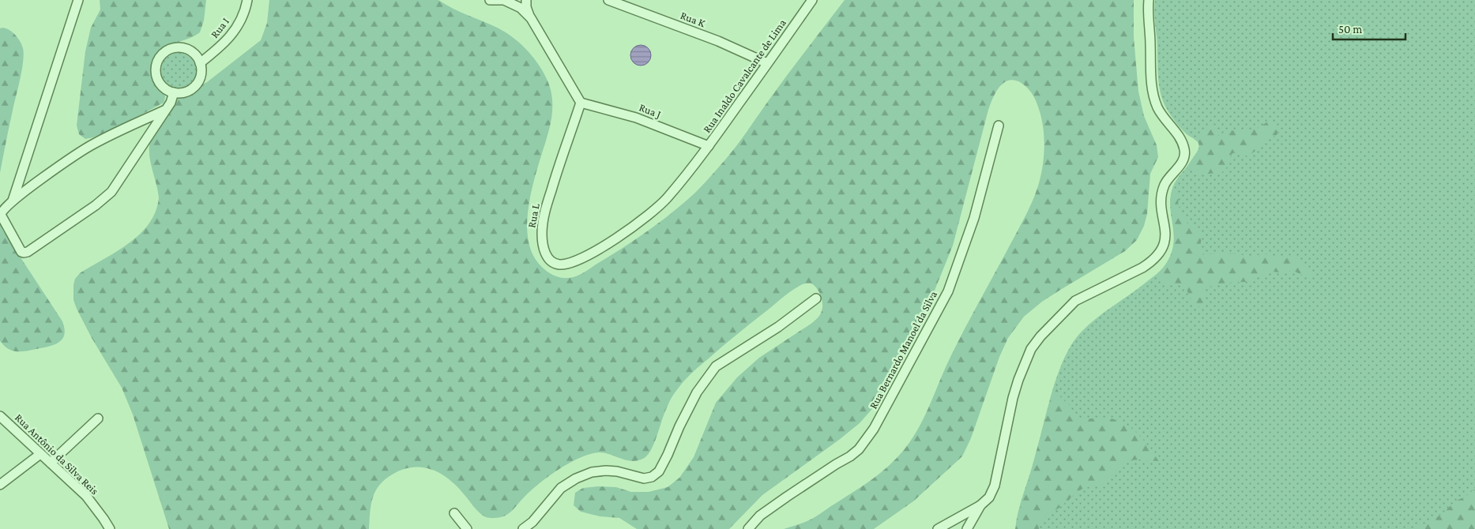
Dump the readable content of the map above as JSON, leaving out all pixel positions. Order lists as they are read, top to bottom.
{
  "streets": {
    "street": [
      "Rua K",
      "Rua I",
      "Rua Inaldo Cavalcante de Lima",
      "Rua J",
      "Rua L",
      "Rua Bernardo Manoel da Silva",
      "Rua Antônio da Silva Reis"
    ]
  },
  "crossings": [
    ["Rua K", "Rua Inaldo Cavalcante de Lima"],
    ["Rua Inaldo Cavalcante de Lima", "Rua J"],
    ["Rua Inaldo Cavalcante de Lima", "Rua L"],
    ["Rua J", "Rua L"]
  ],
  "scale_bar": "50 m"
}
